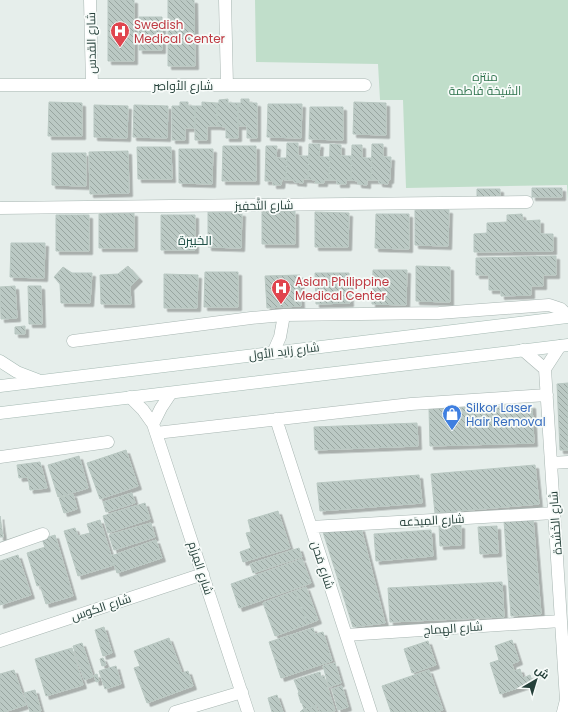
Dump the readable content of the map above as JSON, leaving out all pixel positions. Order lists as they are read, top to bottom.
{
  "streets": {
    "street": [
      "شارع القدس",
      "شارع الأواصِر",
      "شارع التَّحفِيز",
      "شارع زايد الأول",
      "شارع المِيدَعه",
      "شارع الخَشدة",
      "شارع مَحن",
      "شارع المِرزَم",
      "شارع الكوس",
      "شارع الهِماج"
    ]
  },
  "crossings": [
    ["شارع القدس", "شارع الأواصِر"],
    ["شارع المِيدَعه", "شارع الخَشدة"],
    ["شارع المِيدَعه", "شارع مَحن"],
    ["شارع الخَشدة", "شارع الهِماج"],
    ["شارع مَحن", "شارع الهِماج"],
    ["شارع المِرزَم", "شارع الكوس"]
  ],
  "districts": ["الخبيرة"],
  "parks": ["منتزه الشيخة فاطمة"],
  "places": {
    "hospital": ["Swedish Medical Center", "Asian Philippine Medical Center"],
    "shop": ["Silkor Laser Hair Removal"]
  },
  "north": "top right"
}
